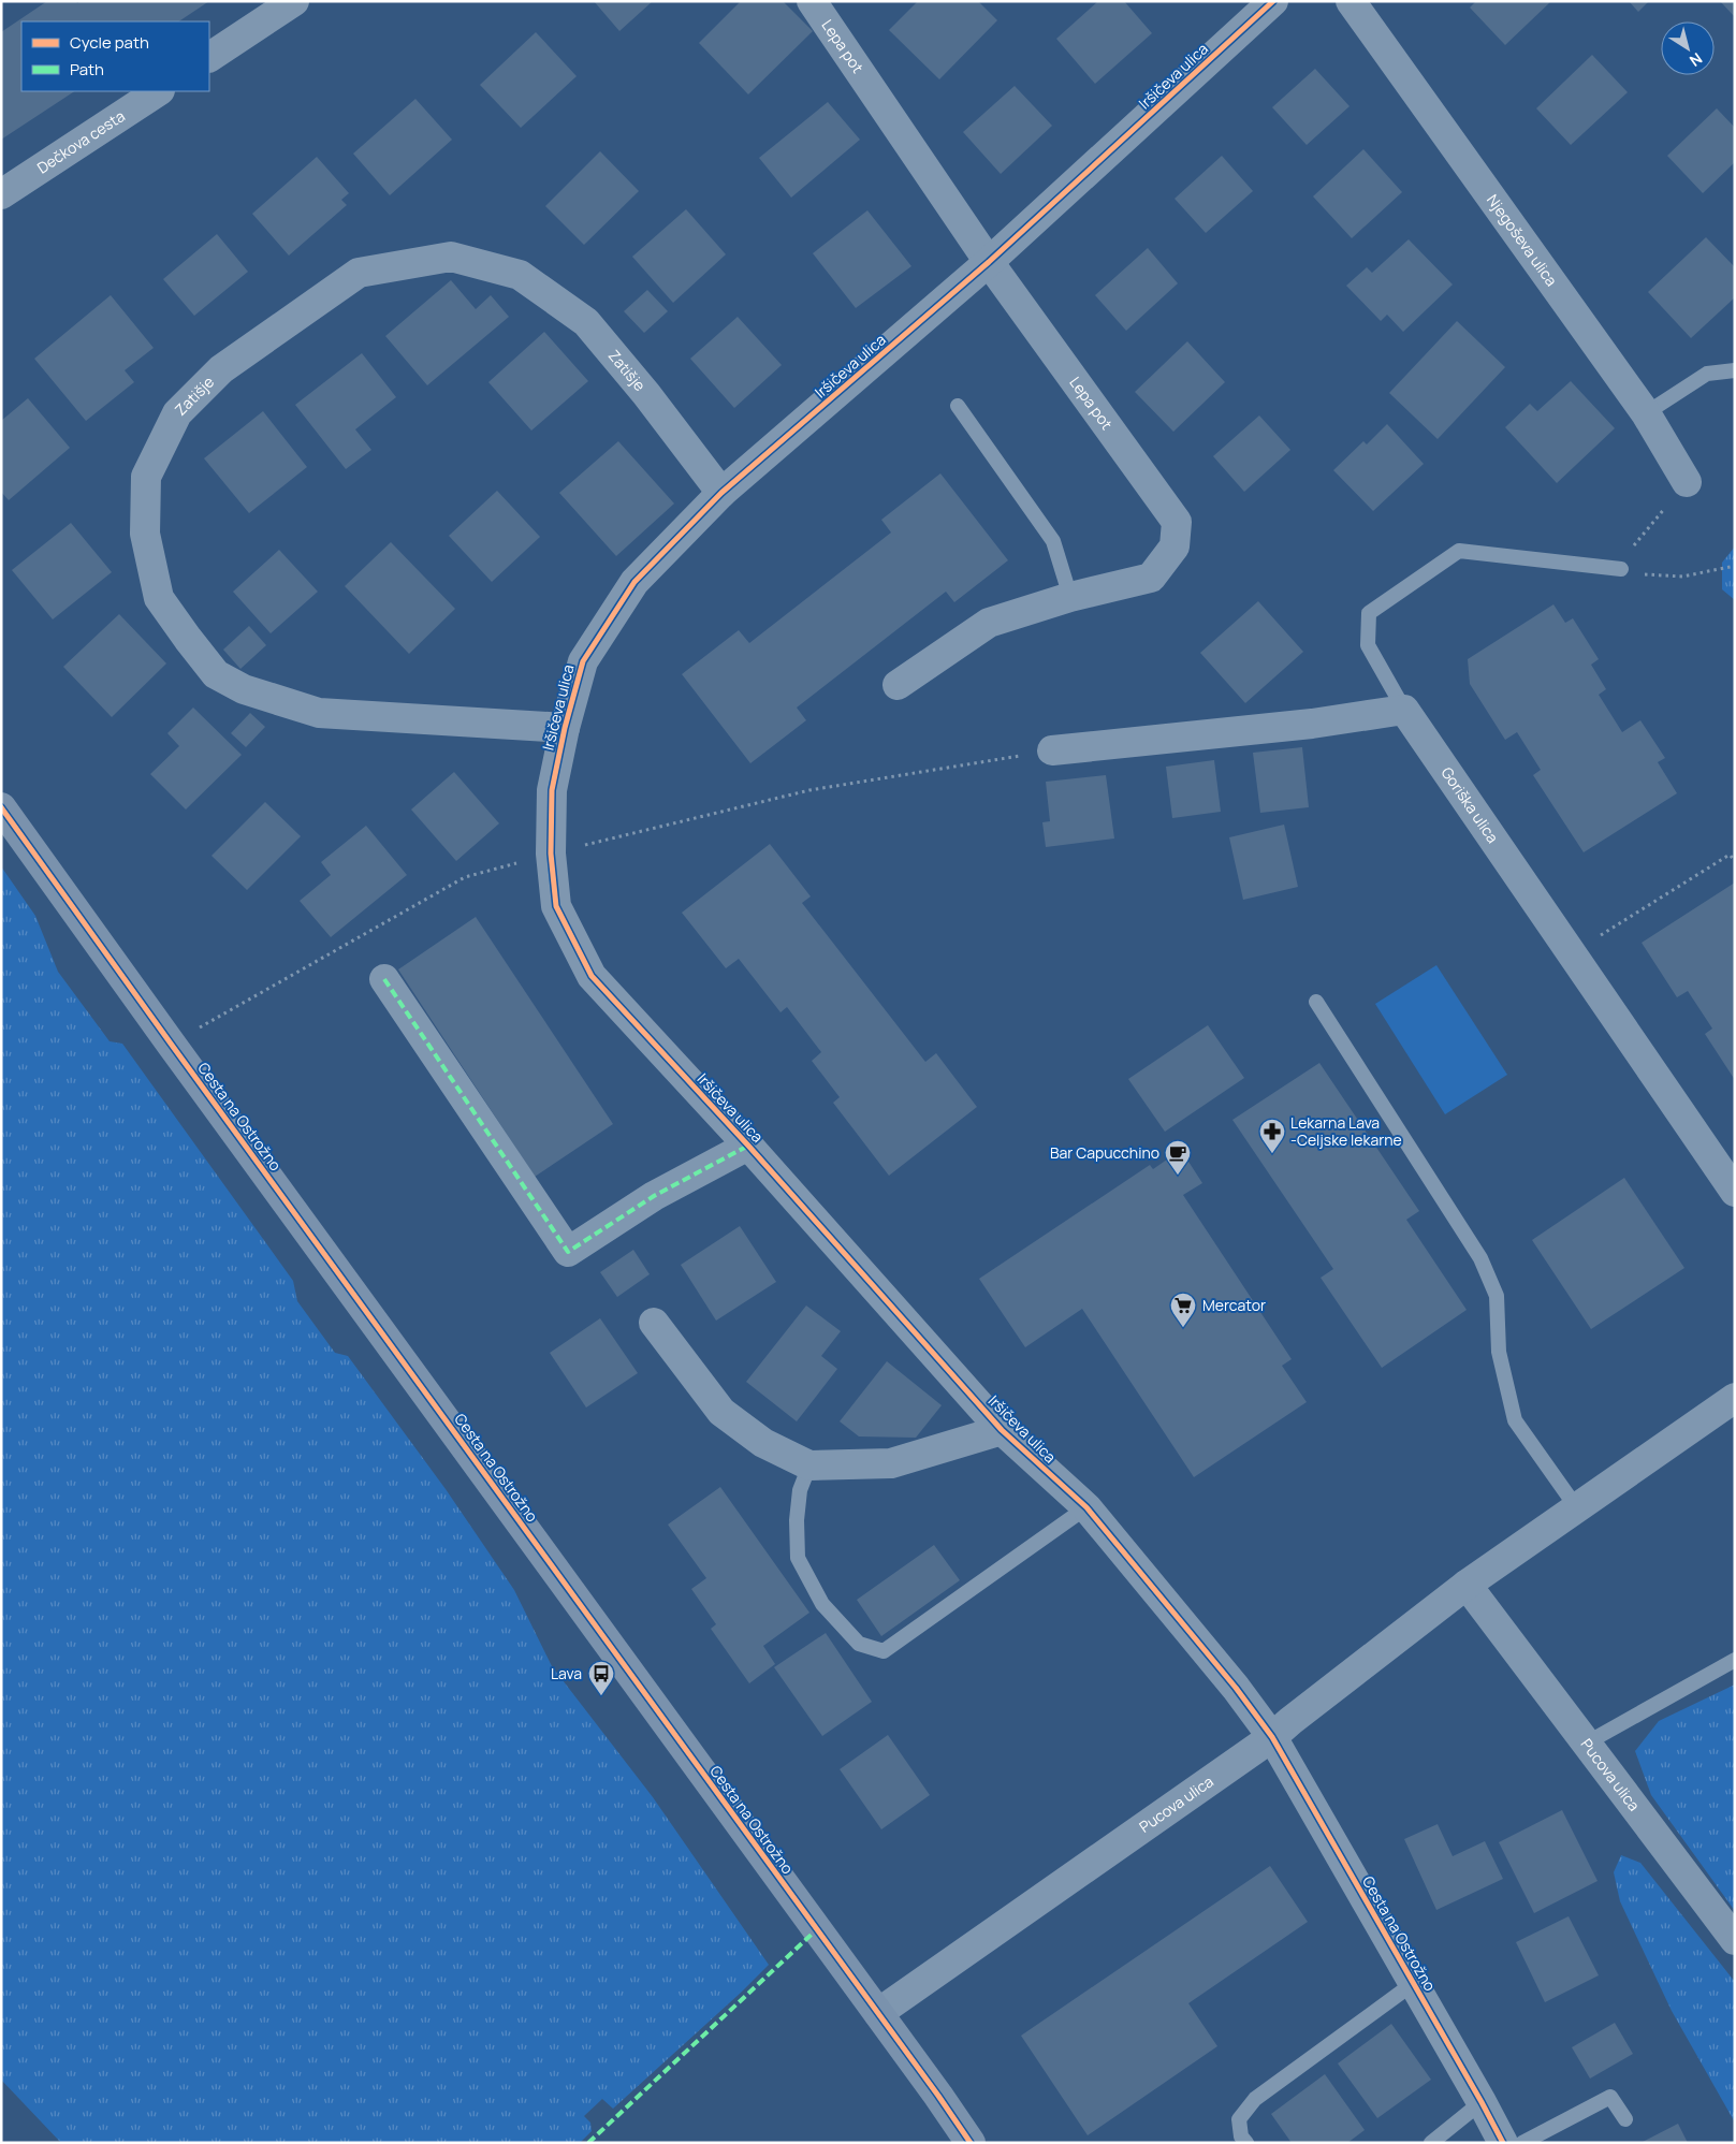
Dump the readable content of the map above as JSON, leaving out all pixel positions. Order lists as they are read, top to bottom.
{
  "streets": {
    "street": [
      "Lepa pot",
      "Iršičeva ulica",
      "Dečkova cesta",
      "Njegoševa ulica",
      "Zatišje",
      "Goriška ulica",
      "Cesta na Ostrožno",
      "Pucova ulica"
    ]
  },
  "crossings": [
    ["Lepa pot", "Iršičeva ulica"],
    ["Iršičeva ulica", "Zatišje"],
    ["Iršičeva ulica", "Cesta na Ostrožno"],
    ["Iršičeva ulica", "Pucova ulica"],
    ["Cesta na Ostrožno", "Pucova ulica"]
  ],
  "places": {
    "pharmacy": ["Lekarna Lava -Celjske lekarne"],
    "cafe": ["Bar Capucchino"],
    "supermarket": ["Mercator"],
    "bus stop": ["Lava"]
  },
  "legend": ["Cycle path", "Path"],
  "north": "bottom right"
}
